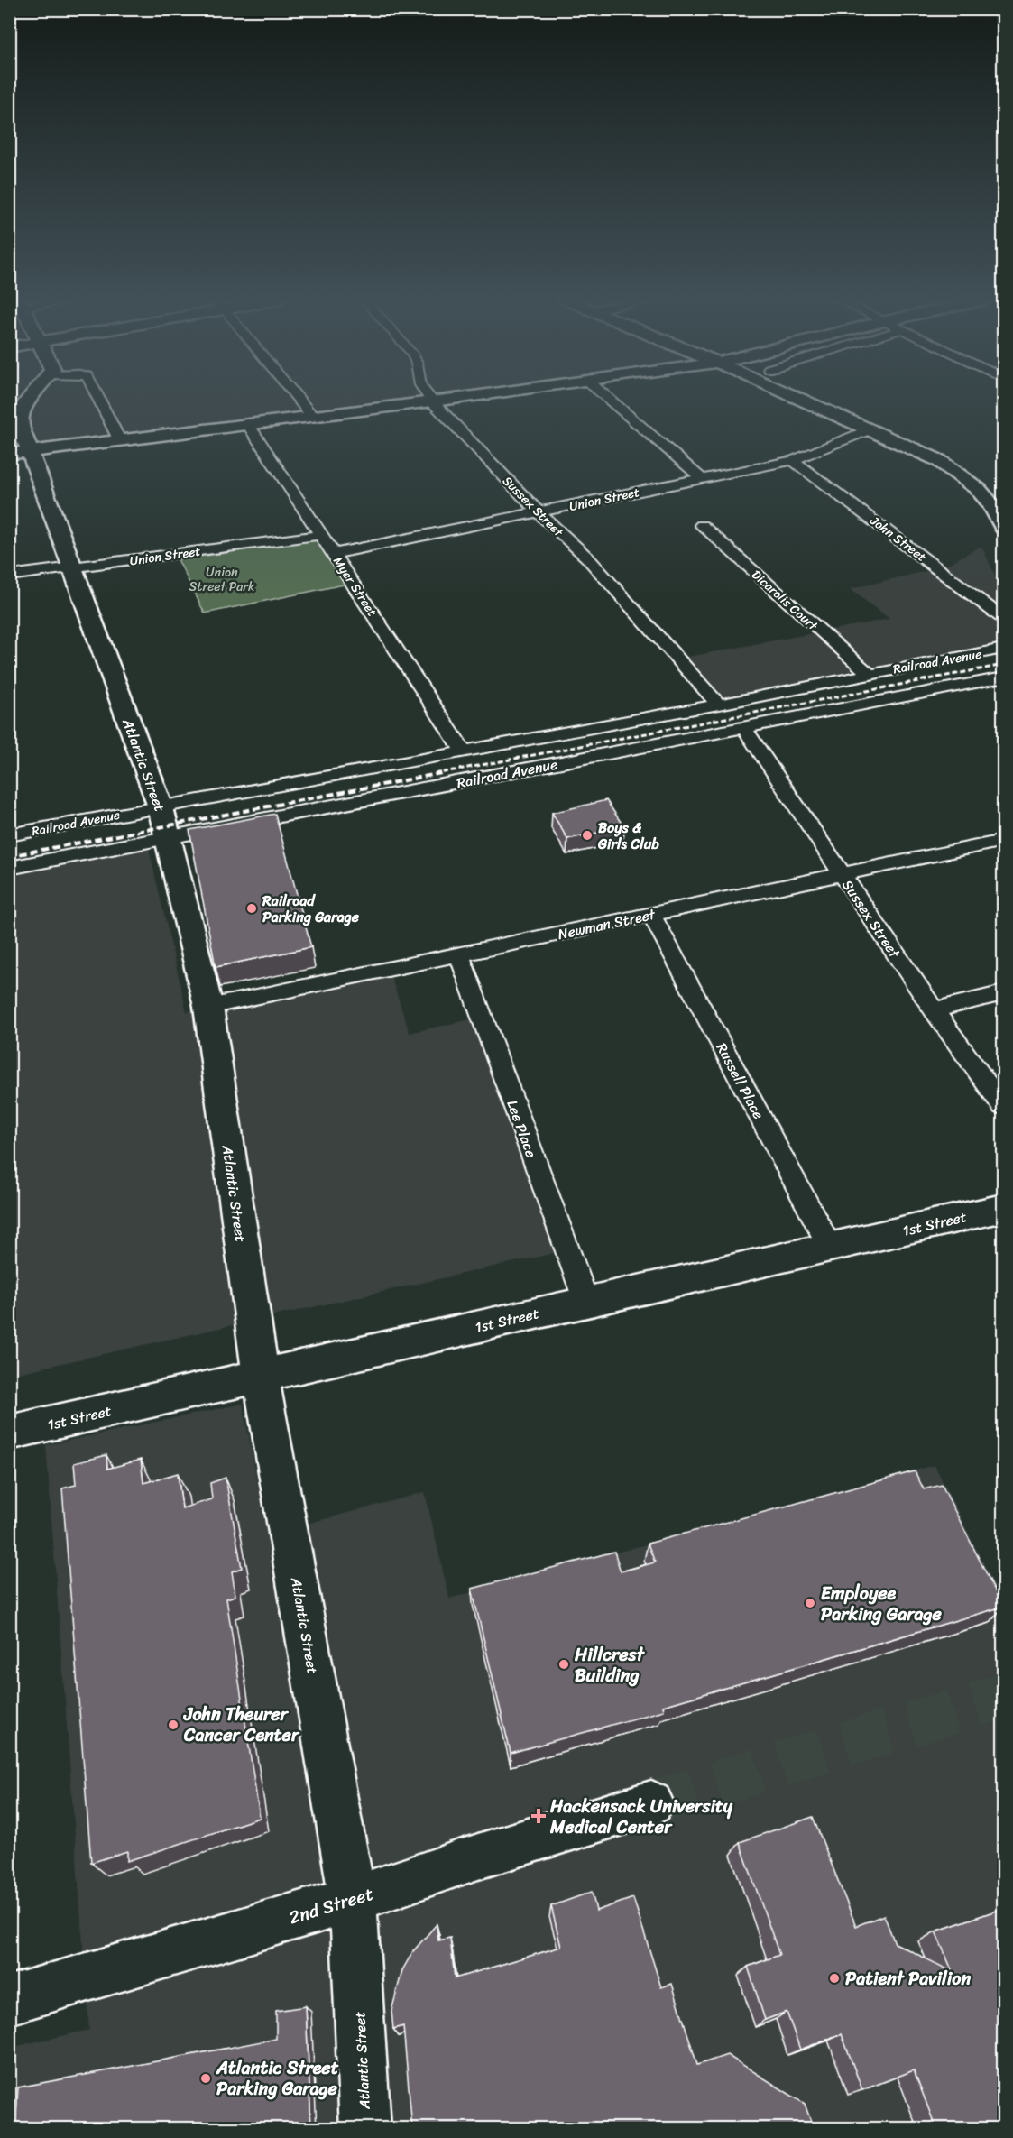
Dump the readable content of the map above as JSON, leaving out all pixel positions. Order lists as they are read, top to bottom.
{
  "streets": {
    "street": [
      "Union Street",
      "Sussex Street",
      "John Street",
      "Myer Street",
      "Dicarolis Court",
      "Railroad Avenue",
      "Atlantic Street",
      "Newman Street",
      "Russell Place",
      "Lee Place",
      "1st Street",
      "2nd Street"
    ]
  },
  "crossings": [
    ["Union Street", "Sussex Street"],
    ["Union Street", "John Street"],
    ["Union Street", "Myer Street"],
    ["Union Street", "Atlantic Street"],
    ["Sussex Street", "Railroad Avenue"],
    ["Sussex Street", "Newman Street"],
    ["Myer Street", "Railroad Avenue"],
    ["Dicarolis Court", "Railroad Avenue"],
    ["Railroad Avenue", "Atlantic Street"],
    ["Atlantic Street", "Newman Street"],
    ["Atlantic Street", "1st Street"],
    ["Atlantic Street", "2nd Street"],
    ["Newman Street", "Russell Place"],
    ["Newman Street", "Lee Place"],
    ["Russell Place", "1st Street"],
    ["Lee Place", "1st Street"]
  ],
  "parks": ["Union Street Park"],
  "places": {
    "other": [
      "Boys & Girls Club",
      "Railroad Parking Garage",
      "Employee Parking Garage",
      "Hillcrest Building",
      "John Theurer Cancer Center",
      "Patient Pavilion",
      "Atlantic Street Parking Garage"
    ],
    "health": ["Hackensack University Medical Center"]
  }
}
